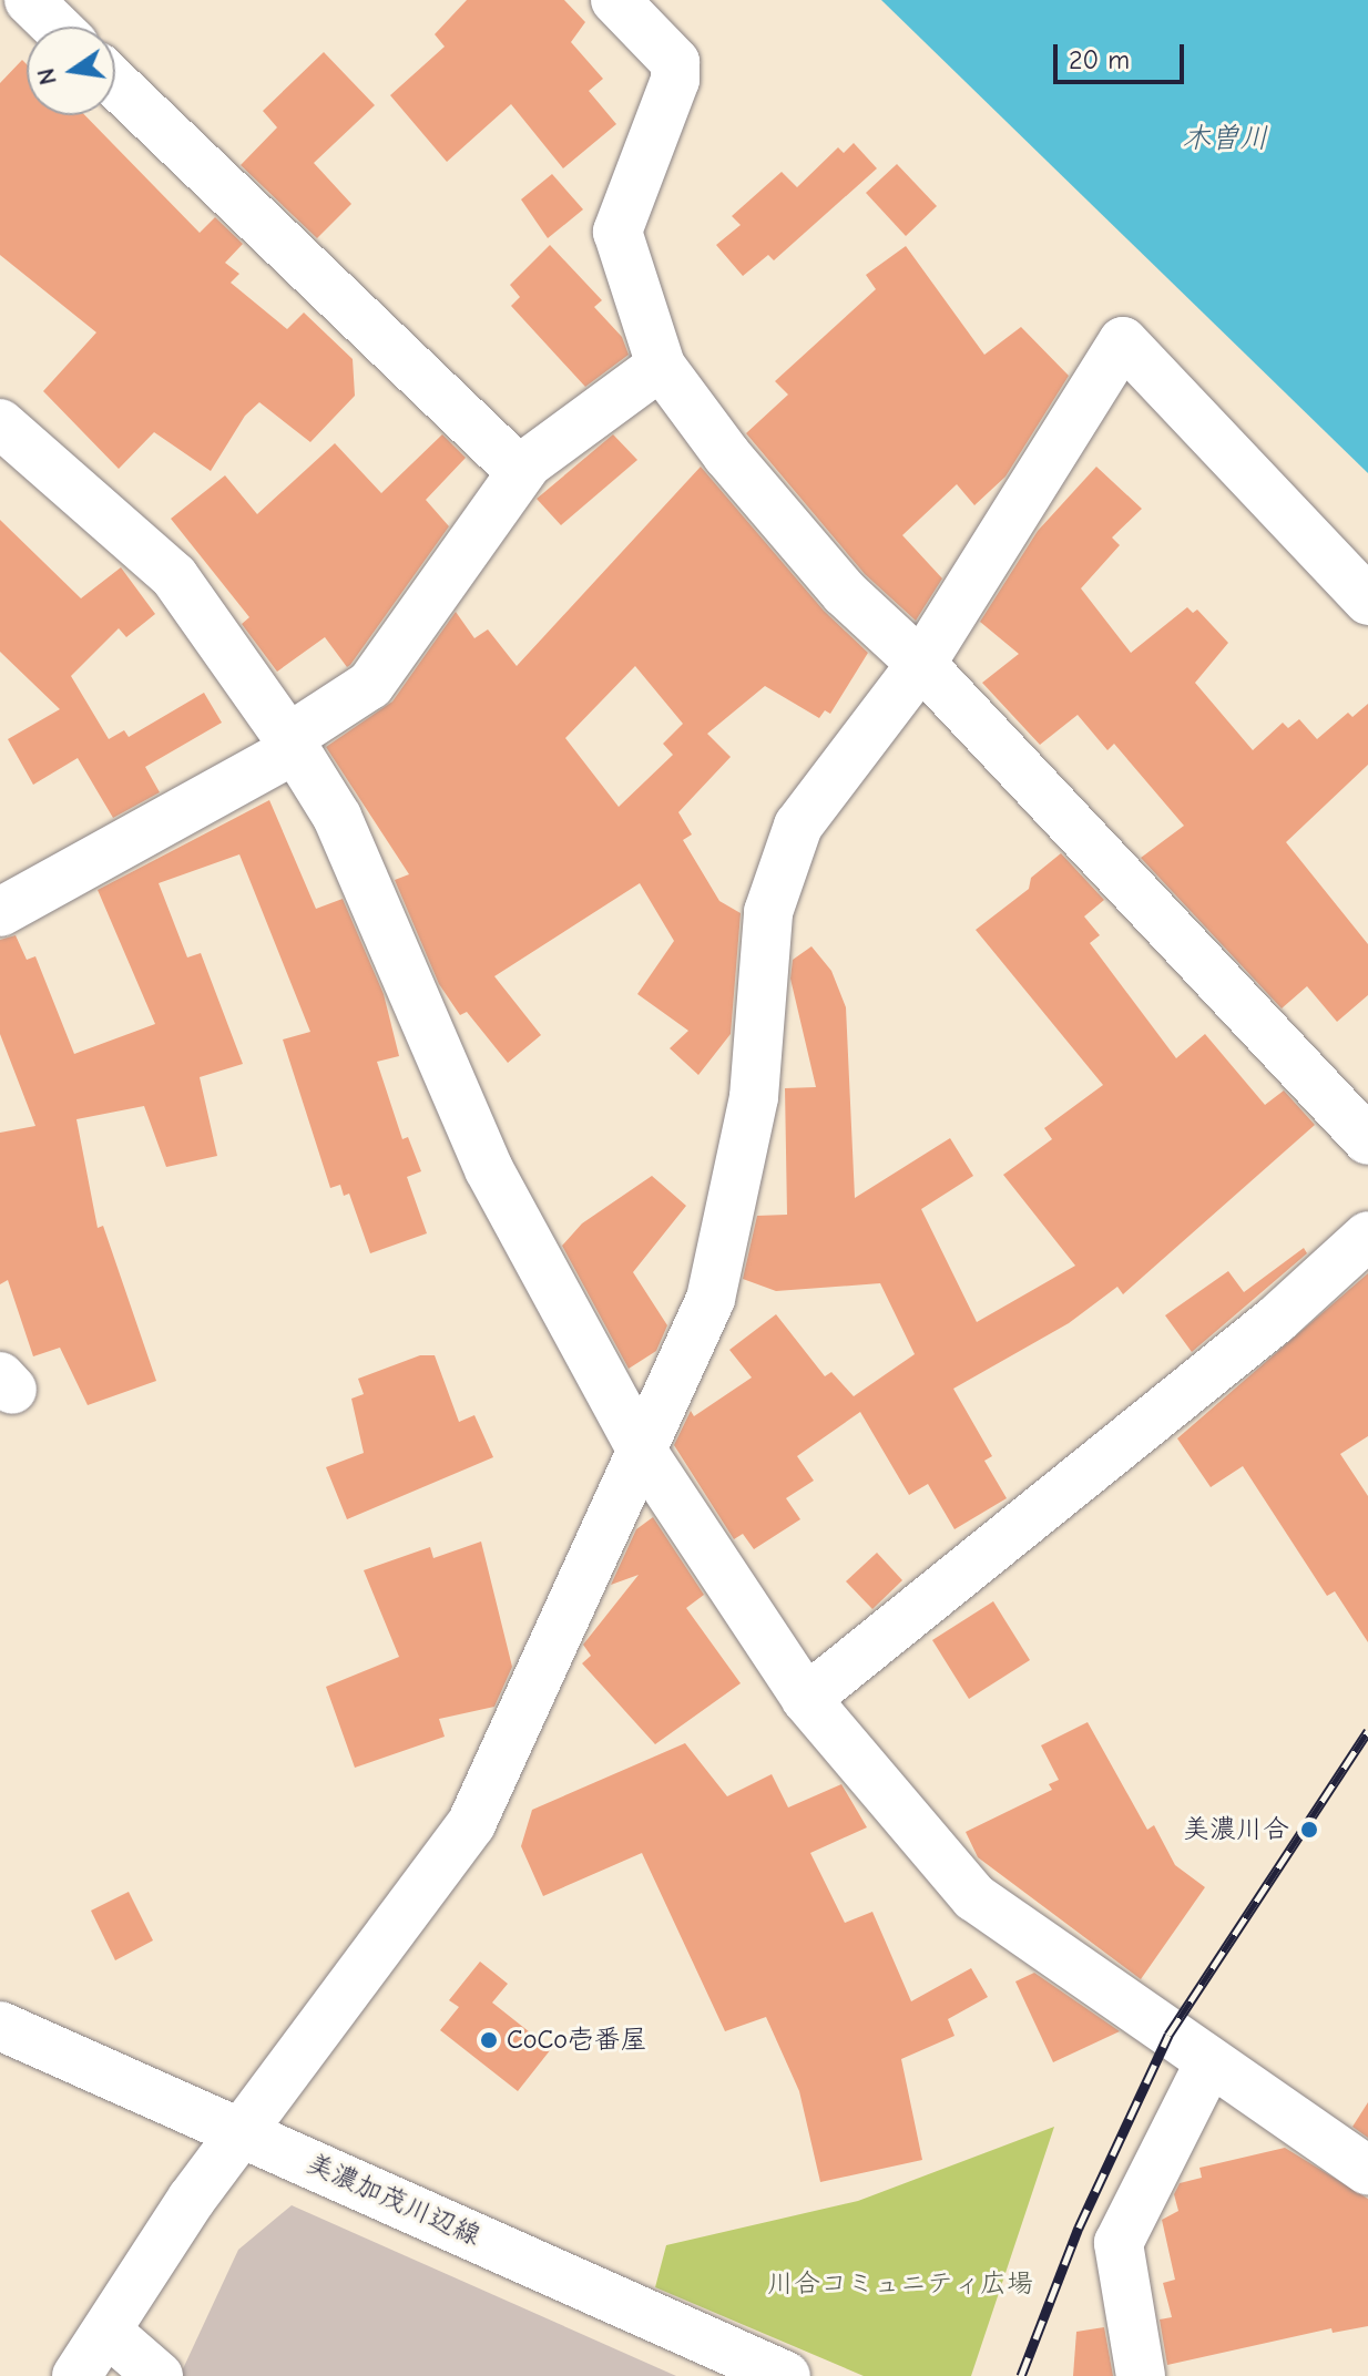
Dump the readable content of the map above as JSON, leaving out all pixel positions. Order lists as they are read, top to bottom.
{
  "streets": {
    "street": ["美濃加茂川辺線"]
  },
  "water": ["木曽川"],
  "parks": ["川合コミュニティ広場"],
  "places": ["美濃川合", "CoCo壱番屋"],
  "scale_bar": "20 m",
  "north": "left"
}
